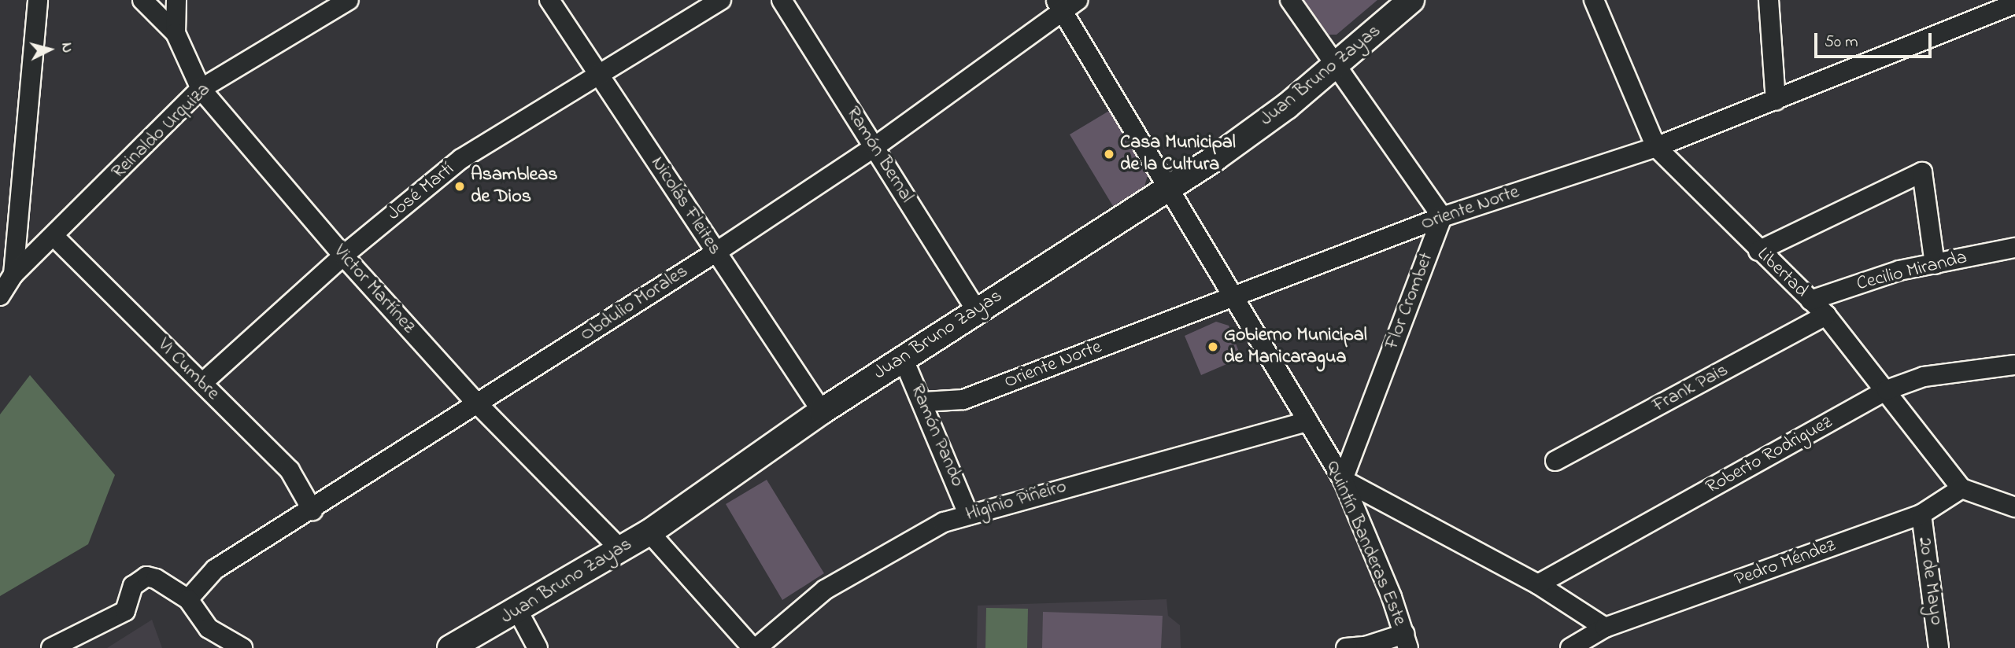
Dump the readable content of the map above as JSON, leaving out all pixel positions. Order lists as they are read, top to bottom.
{
  "streets": {
    "main road": ["Juan Bruno Zayas"],
    "street": [
      "Reinaldo Urquiza",
      "Ramón Bernal",
      "José Martí",
      "Nicolás Fleites",
      "Oriente Norte",
      "Cecilio Miranda",
      "Libertad",
      "Victor Martínez",
      "Flor Crombet",
      "Obdulio Morales",
      "VI Cumbre",
      "Frank Pais",
      "Ramón Pando",
      "Roberto Rodriguez",
      "Higinio Piñeiro",
      "Quintín Banderas Este",
      "Pedro Méndez",
      "20 de Mayo"
    ]
  },
  "crossings": [
    ["Juan Bruno Zayas", "Ramón Bernal"],
    ["Juan Bruno Zayas", "Nicolás Fleites"],
    ["Juan Bruno Zayas", "Victor Martínez"],
    ["Juan Bruno Zayas", "Ramón Pando"],
    ["Juan Bruno Zayas", "Quintín Banderas Este"],
    ["Reinaldo Urquiza", "Victor Martínez"],
    ["Reinaldo Urquiza", "VI Cumbre"],
    ["Ramón Bernal", "Obdulio Morales"],
    ["José Martí", "Nicolás Fleites"],
    ["José Martí", "Victor Martínez"],
    ["José Martí", "VI Cumbre"],
    ["Nicolás Fleites", "Obdulio Morales"],
    ["Oriente Norte", "Libertad"],
    ["Oriente Norte", "Flor Crombet"],
    ["Oriente Norte", "Ramón Pando"],
    ["Oriente Norte", "Quintín Banderas Este"],
    ["Cecilio Miranda", "Libertad"],
    ["Libertad", "Frank Pais"],
    ["Libertad", "Roberto Rodriguez"],
    ["Libertad", "Pedro Méndez"],
    ["Victor Martínez", "Obdulio Morales"],
    ["Flor Crombet", "Quintín Banderas Este"],
    ["Obdulio Morales", "VI Cumbre"],
    ["Obdulio Morales", "Quintín Banderas Este"],
    ["Ramón Pando", "Higinio Piñeiro"],
    ["Higinio Piñeiro", "Quintín Banderas Este"],
    ["Pedro Méndez", "20 de Mayo"]
  ],
  "places": ["Casa Municipal de la Cultura", "Asambleas de Dios", "Gobierno Municipal de Manicaragua"],
  "scale_bar": "50 m",
  "north": "right"
}
